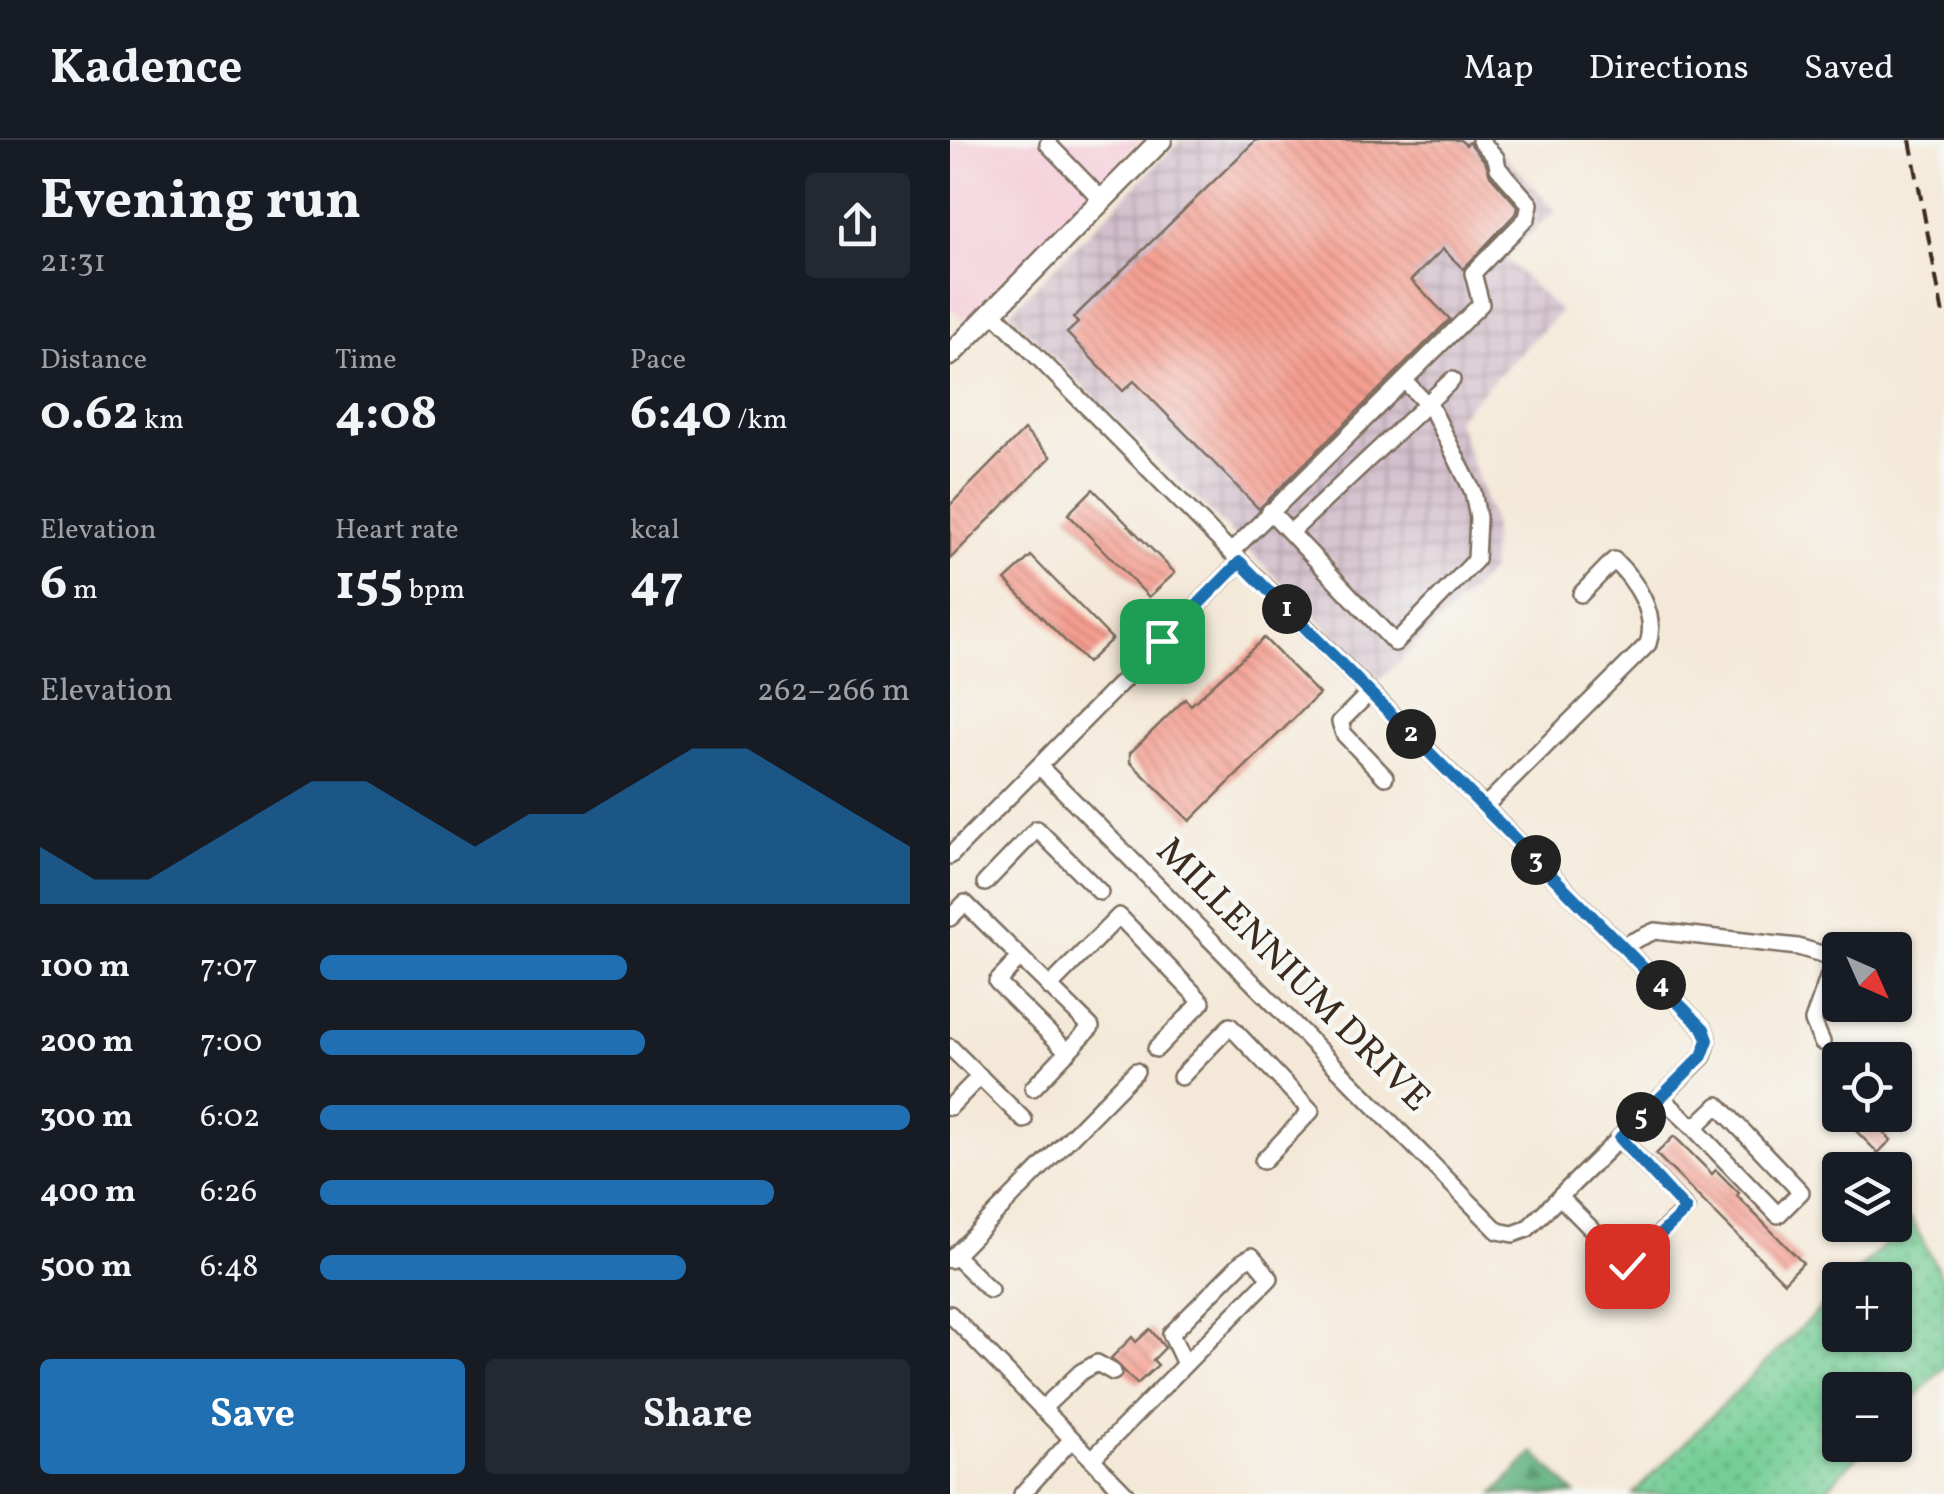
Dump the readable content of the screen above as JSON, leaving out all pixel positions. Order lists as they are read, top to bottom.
{
  "streets": {
    "street": ["MILLENNIUM DRIVE"]
  },
  "north": "bottom right",
  "page": {
    "header": "Kadence",
    "nav": ["Map", "Directions", "Saved"],
    "heading": ["Evening run", "21:31"],
    "stats": [
      ["Distance", "0.62 km"],
      ["Time", "4:08"],
      ["Pace", "6:40 /km"],
      ["Elevation", "6 m"],
      ["Heart rate", "155 bpm"],
      ["kcal", "47"]
    ],
    "pins": [
      "1",
      "2",
      "3",
      "4",
      "5"
    ],
    "chart": ["Elevation", "262–266 m"],
    "list": [
      {
        "name": "100 m",
        "note": "7:07"
      },
      {
        "name": "200 m",
        "note": "7:00"
      },
      {
        "name": "300 m",
        "note": "6:02"
      },
      {
        "name": "400 m",
        "note": "6:26"
      },
      {
        "name": "500 m",
        "note": "6:48"
      }
    ],
    "map_buttons": ["+", "−"],
    "buttons": ["Save", "Share"]
  }
}
